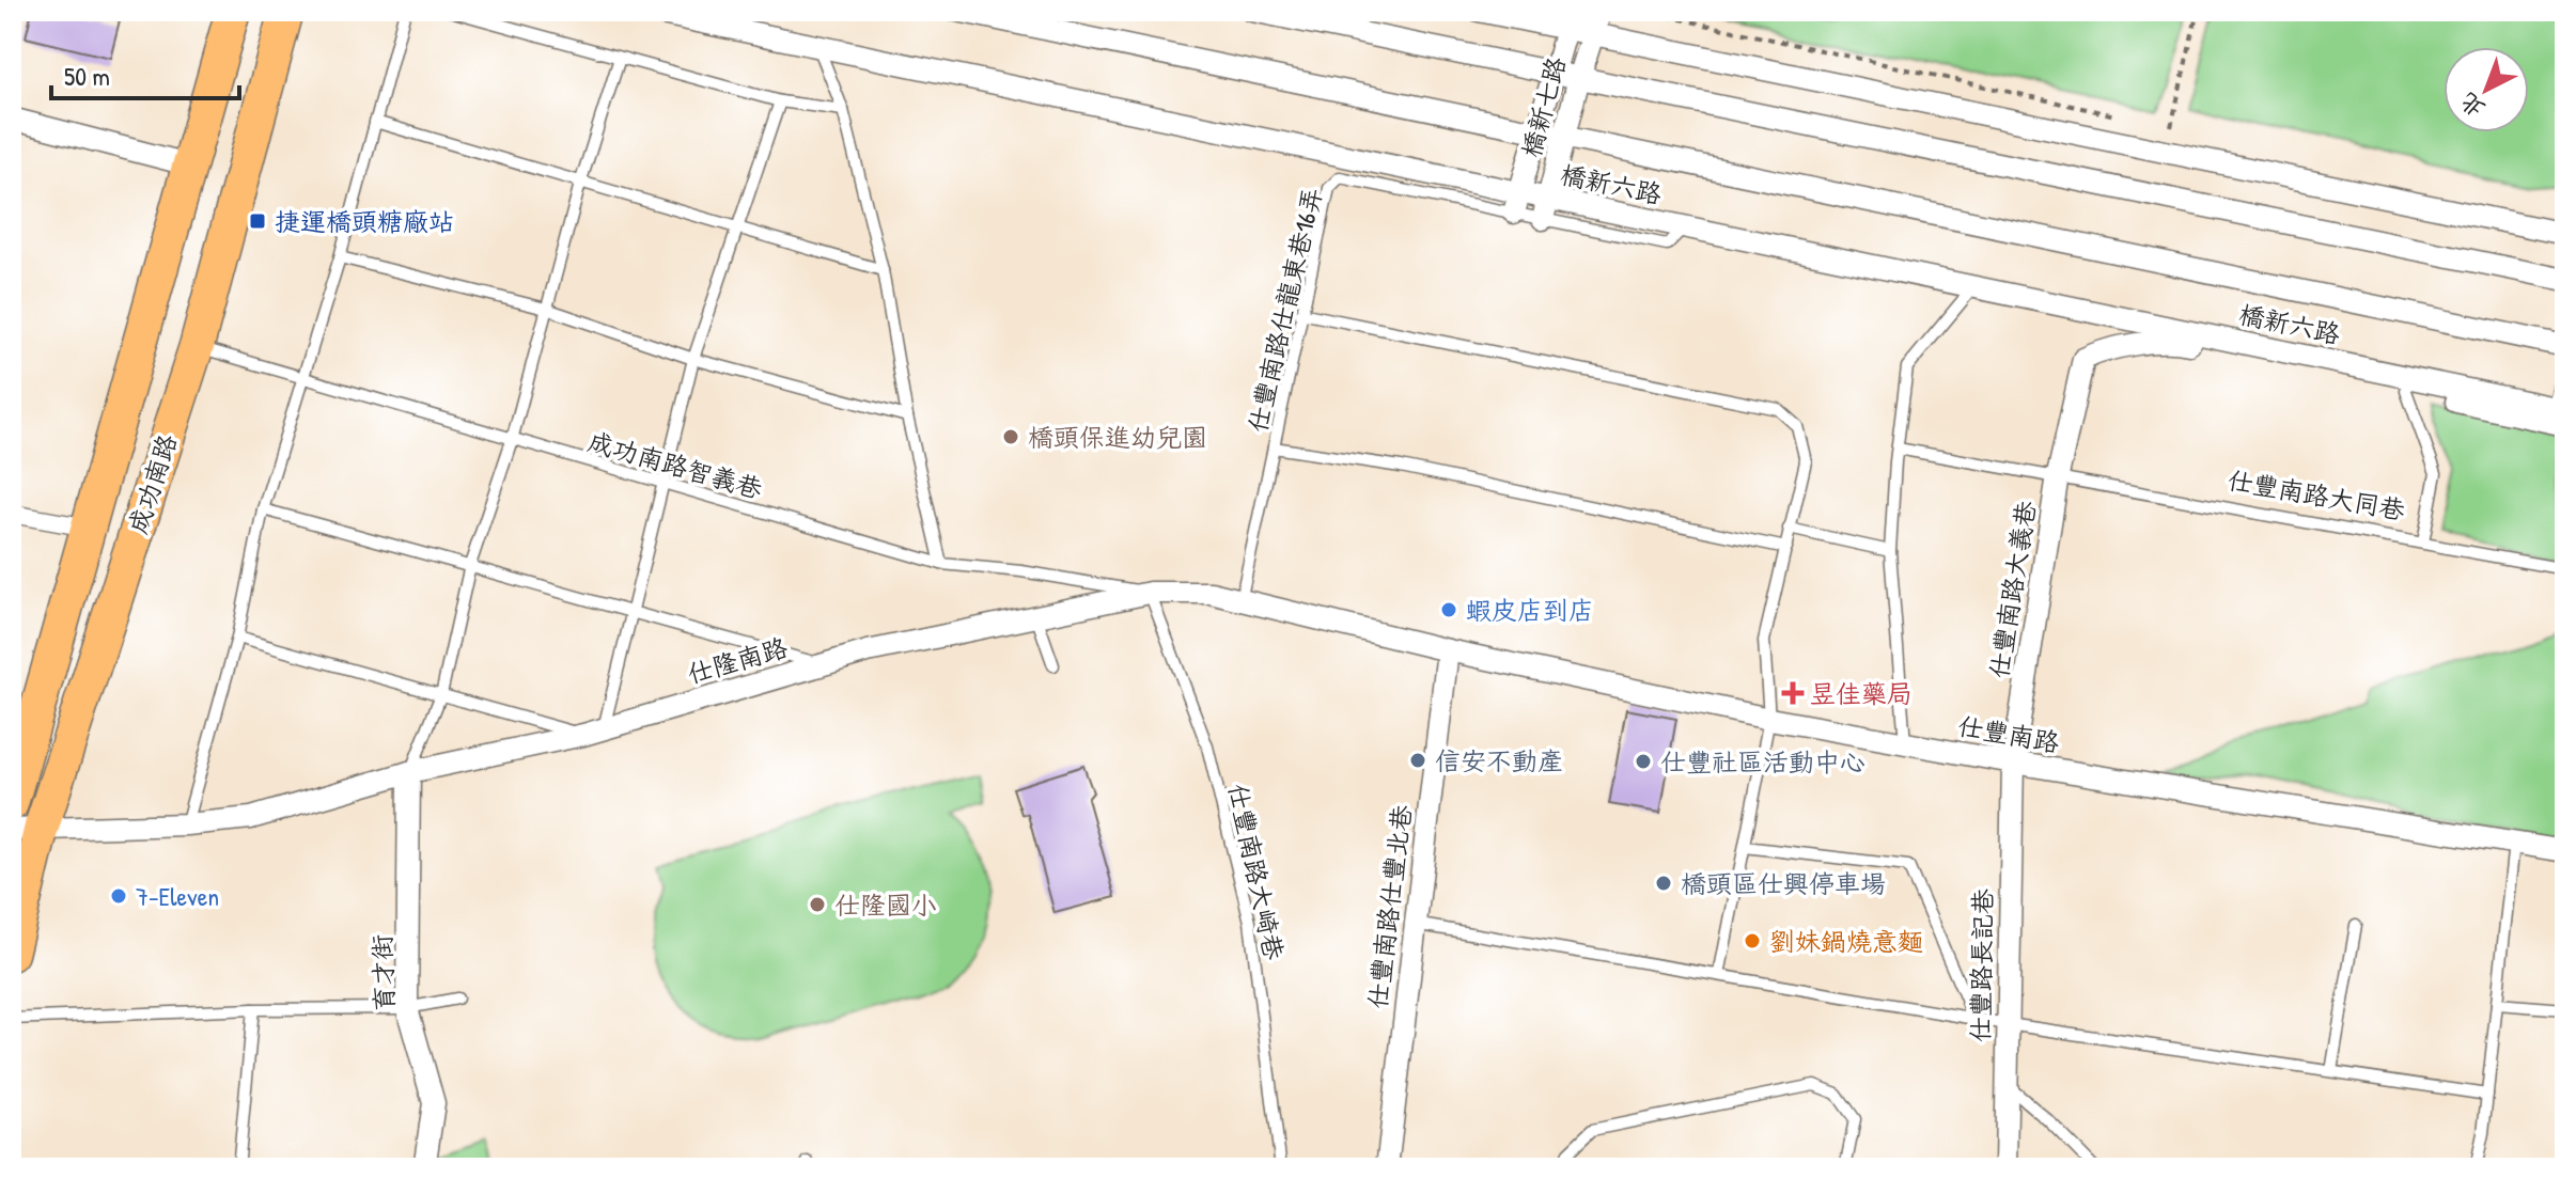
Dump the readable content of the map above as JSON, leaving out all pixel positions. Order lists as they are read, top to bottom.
{
  "streets": {
    "main road": ["成功南路"],
    "street": [
      "橋新七路",
      "橋新六路",
      "仕豐南路大義巷",
      "仕隆南路",
      "仕豐南路",
      "仕豐南路仕豐北巷",
      "仕豐路長記巷",
      "育才街"
    ],
    "lane": [
      "仕豐南路仕龍東巷16弄",
      "成功南路智義巷",
      "仕豐南路大同巷",
      "仕豐南路大崎巷"
    ]
  },
  "crossings": [
    ["橋新七路", "橋新六路"],
    ["橋新七路", "仕豐南路仕龍東巷16弄"],
    ["橋新六路", "仕豐南路仕龍東巷16弄"],
    ["仕豐南路仕龍東巷16弄", "仕隆南路"],
    ["成功南路智義巷", "成功南路"],
    ["成功南路智義巷", "仕隆南路"],
    ["成功南路智義巷", "仕豐南路大崎巷"],
    ["成功南路", "仕隆南路"],
    ["仕豐南路大同巷", "仕豐南路大義巷"],
    ["仕豐南路大義巷", "仕豐南路"],
    ["仕豐南路大義巷", "仕豐路長記巷"],
    ["仕隆南路", "仕豐南路"],
    ["仕隆南路", "仕豐南路大崎巷"],
    ["仕隆南路", "仕豐南路仕豐北巷"],
    ["仕隆南路", "育才街"],
    ["仕豐南路", "仕豐南路仕豐北巷"],
    ["仕豐南路", "仕豐路長記巷"]
  ],
  "places": {
    "transit": ["捷運橋頭糖廠站"],
    "other": [
      "橋頭保進幼兒園",
      "蝦皮店到店",
      "信安不動產",
      "仕豐社區活動中心",
      "橋頭區仕興停車場",
      "7-Eleven",
      "仕隆國小",
      "劉妹鍋燒意麵"
    ],
    "health": ["昱佳藥局"]
  },
  "scale_bar": "50 m",
  "north": "bottom left"
}
